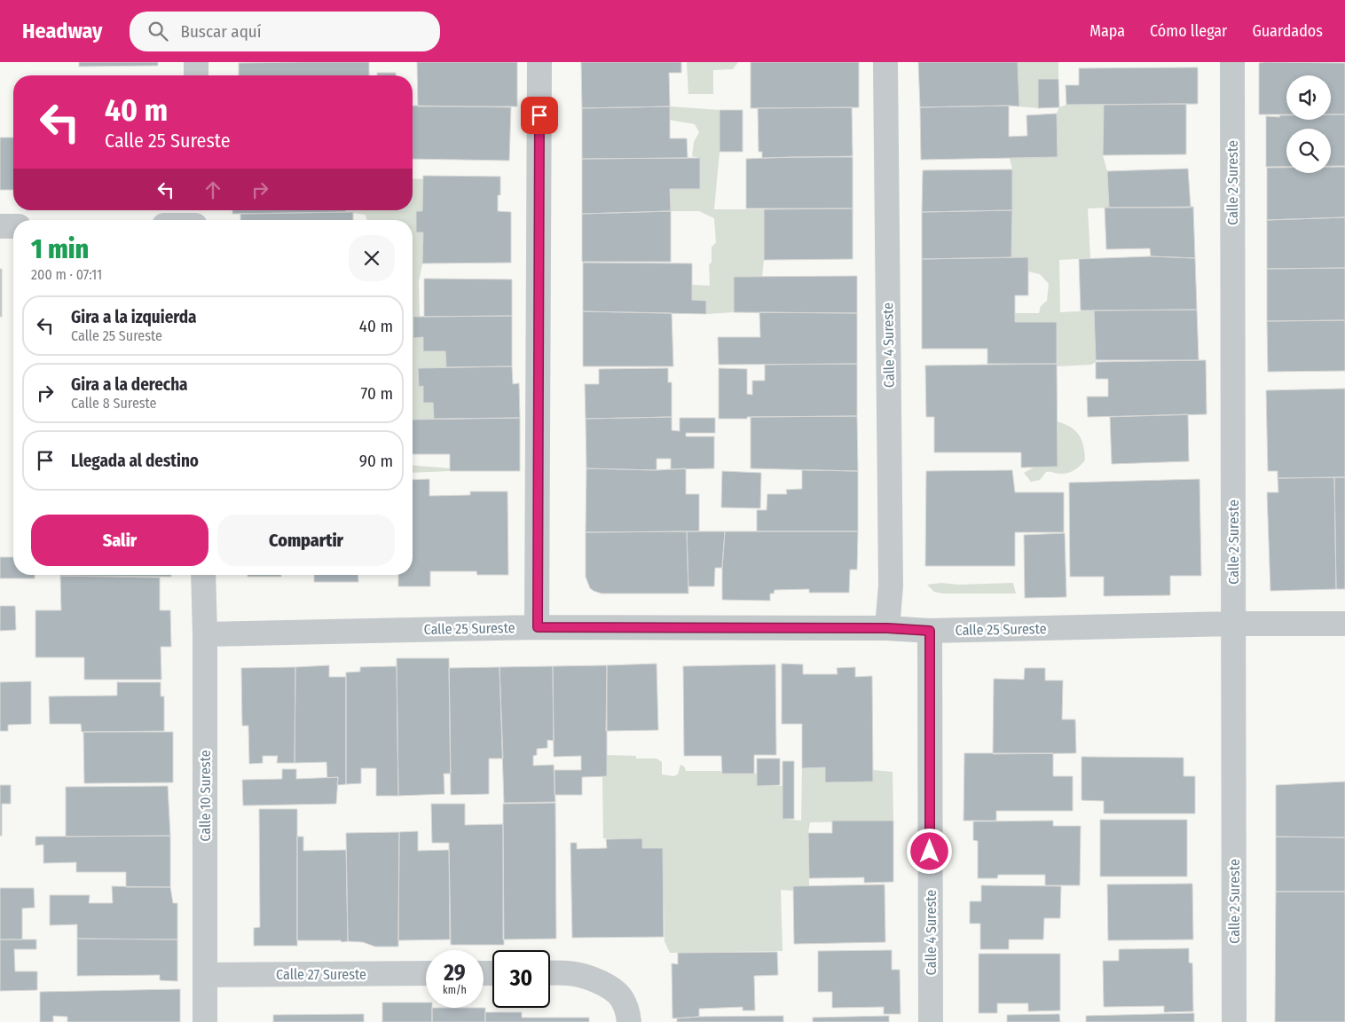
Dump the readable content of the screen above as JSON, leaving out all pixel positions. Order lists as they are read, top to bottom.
{
  "streets": {
    "street": [
      "Calle 2 Sureste",
      "Calle 4 Sureste",
      "Calle 25 Sureste",
      "Calle 10 Sureste",
      "Calle 27 Sureste"
    ]
  },
  "crossings": [
    ["Calle 2 Sureste", "Calle 25 Sureste"],
    ["Calle 4 Sureste", "Calle 25 Sureste"],
    ["Calle 25 Sureste", "Calle 10 Sureste"],
    ["Calle 10 Sureste", "Calle 27 Sureste"]
  ],
  "page": {
    "header": "Headway",
    "search": "Buscar aquí",
    "nav": ["Mapa", "Cómo llegar", "Guardados"],
    "turn": ["40 m", "Calle 25 Sureste"],
    "heading": ["1 min", "200 m · 07:11"],
    "list": [
      {
        "name": "Gira a la izquierda",
        "note": "Calle 25 Sureste",
        "value": "40 m"
      },
      {
        "name": "Gira a la derecha",
        "note": "Calle 8 Sureste",
        "value": "70 m"
      },
      {
        "name": "Llegada al destino",
        "value": "90 m"
      }
    ],
    "buttons": ["Salir", "Compartir"],
    "speed": "29 km/h",
    "limit": "30"
  }
}
